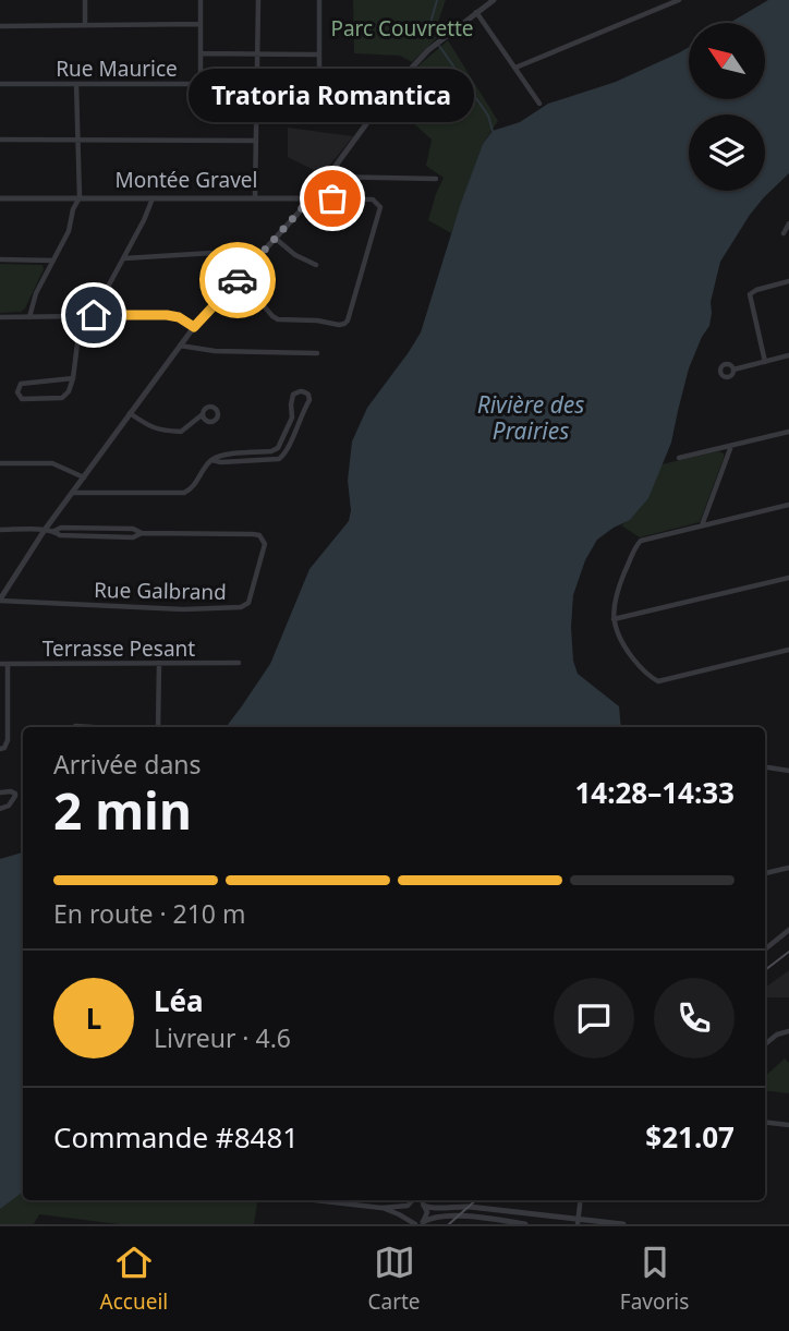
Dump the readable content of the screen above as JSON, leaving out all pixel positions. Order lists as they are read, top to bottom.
{
  "streets": {
    "street": [
      "Rue Maurice",
      "Montée Gravel",
      "Rue Galbrand",
      "Terrasse Pesant"
    ]
  },
  "water": ["Rivière des Prairies"],
  "parks": ["Parc Couvrette"],
  "places": ["Tratoria Romantica"],
  "north": "top left",
  "page": {
    "bubble": "Tratoria Romantica",
    "heading": ["2 min", "Arrivée dans", "14:28–14:33"],
    "panel": [
      "Léa",
      "Livreur · 4.6",
      "Commande #8481",
      "$21.07"
    ],
    "bar": "En route · 210 m",
    "round": "L",
    "tabs": ["Accueil", "Carte", "Favoris"]
  }
}
